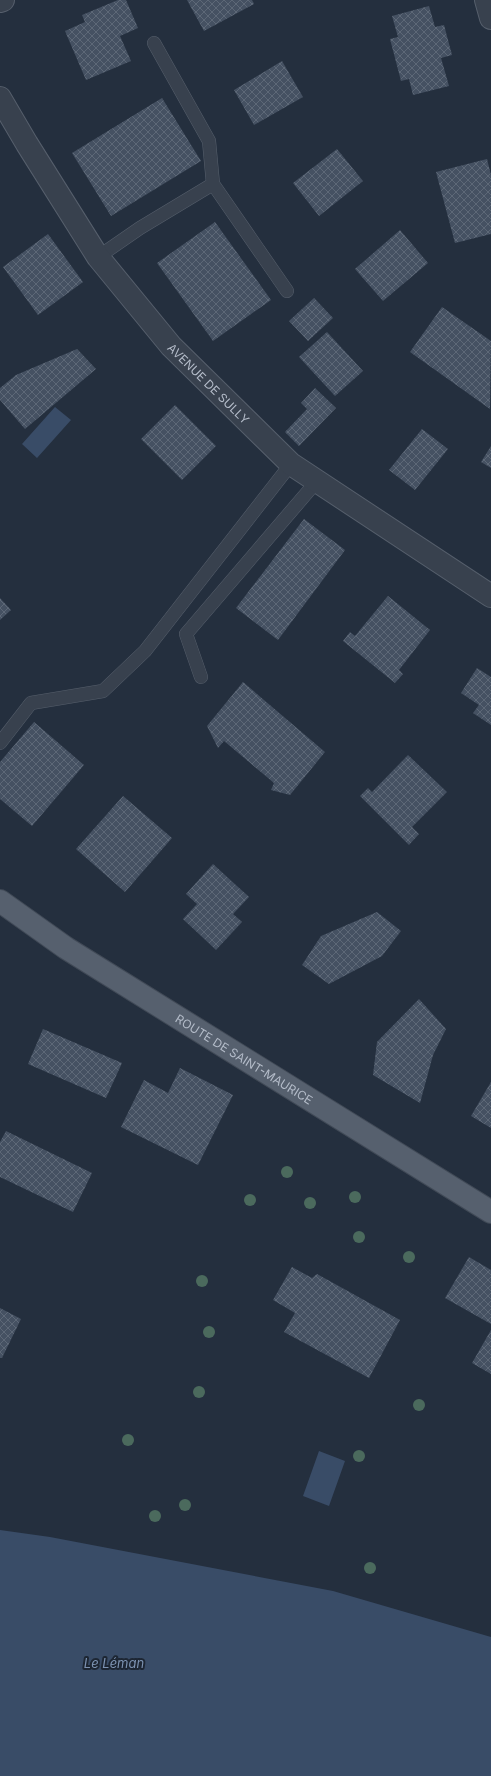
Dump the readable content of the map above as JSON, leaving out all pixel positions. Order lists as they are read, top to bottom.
{
  "streets": {
    "main road": ["ROUTE DE SAINT-MAURICE"],
    "street": ["AVENUE DE SULLY"]
  },
  "water": ["Le Léman"]
}
